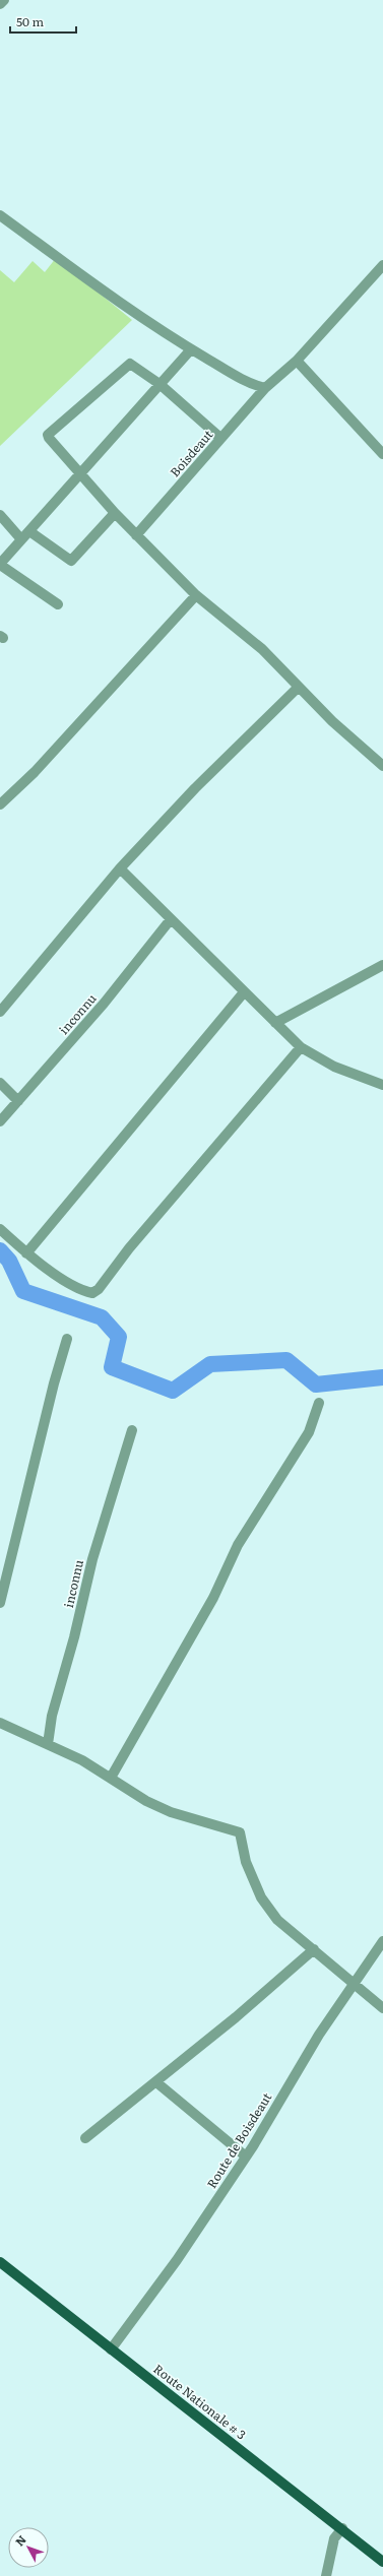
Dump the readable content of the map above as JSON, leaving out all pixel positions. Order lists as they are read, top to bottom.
{
  "streets": {
    "main road": ["Route Nationale # 3"],
    "street": ["Boisdeaut", "inconnu", "Route de Boisdeaut"]
  },
  "crossings": [
    ["Route de Boisdeaut", "Route Nationale # 3"]
  ],
  "scale_bar": "50 m",
  "north": "top left"
}
